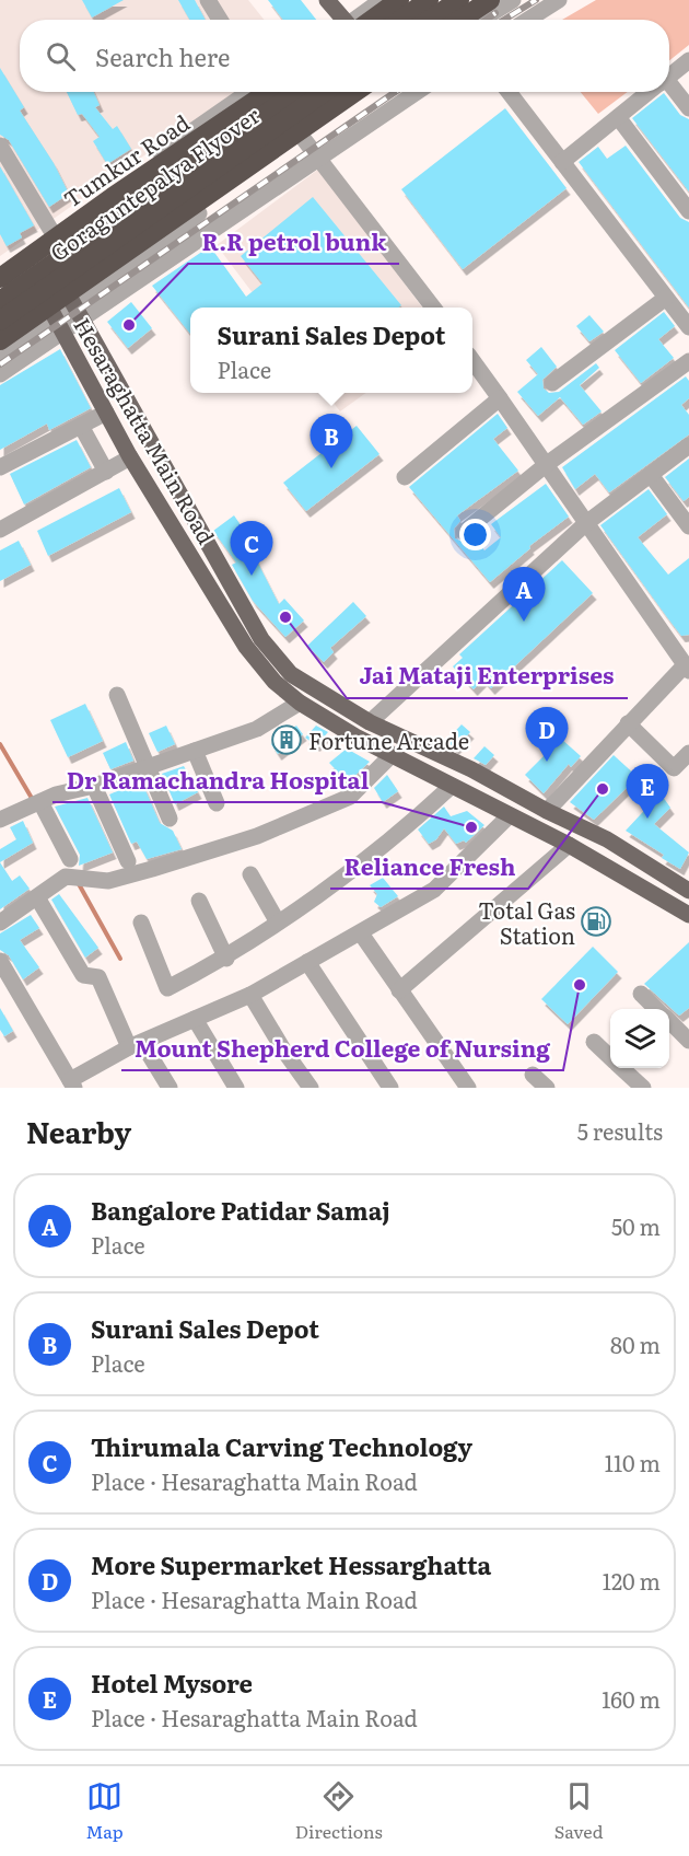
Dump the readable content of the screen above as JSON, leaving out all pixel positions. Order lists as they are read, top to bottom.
{
  "streets": {
    "highway": ["Tumkur Road", "Goraguntepalya Flyover"],
    "main road": ["Hesaraghatta Main Road"]
  },
  "crossings": [
    ["Tumkur Road", "Hesaraghatta Main Road"]
  ],
  "places": {
    "other": [
      "R.R petrol bunk",
      "Jai Mataji Enterprises",
      "Reliance Fresh",
      "Dr Ramachandra Hospital",
      "Mount Shepherd College of Nursing"
    ],
    "building": ["Fortune Arcade"],
    "fuel station": ["Total Gas Station"]
  },
  "page": {
    "search": "Search here",
    "popup": ["Surani Sales Depot", "Place"],
    "pins": [
      "B",
      "C",
      "A",
      "D",
      "E"
    ],
    "heading": ["Nearby", "5 results"],
    "list": [
      {
        "mark": "A",
        "name": "Bangalore Patidar Samaj",
        "note": "Place",
        "value": "50 m"
      },
      {
        "mark": "B",
        "name": "Surani Sales Depot",
        "note": "Place",
        "value": "80 m"
      },
      {
        "mark": "C",
        "name": "Thirumala Carving Technology",
        "note": "Place · Hesaraghatta Main Road",
        "value": "110 m"
      },
      {
        "mark": "D",
        "name": "More Supermarket Hessarghatta",
        "note": "Place · Hesaraghatta Main Road",
        "value": "120 m"
      },
      {
        "mark": "E",
        "name": "Hotel Mysore",
        "note": "Place · Hesaraghatta Main Road",
        "value": "160 m"
      }
    ],
    "nav": ["Map", "Directions", "Saved"]
  }
}
